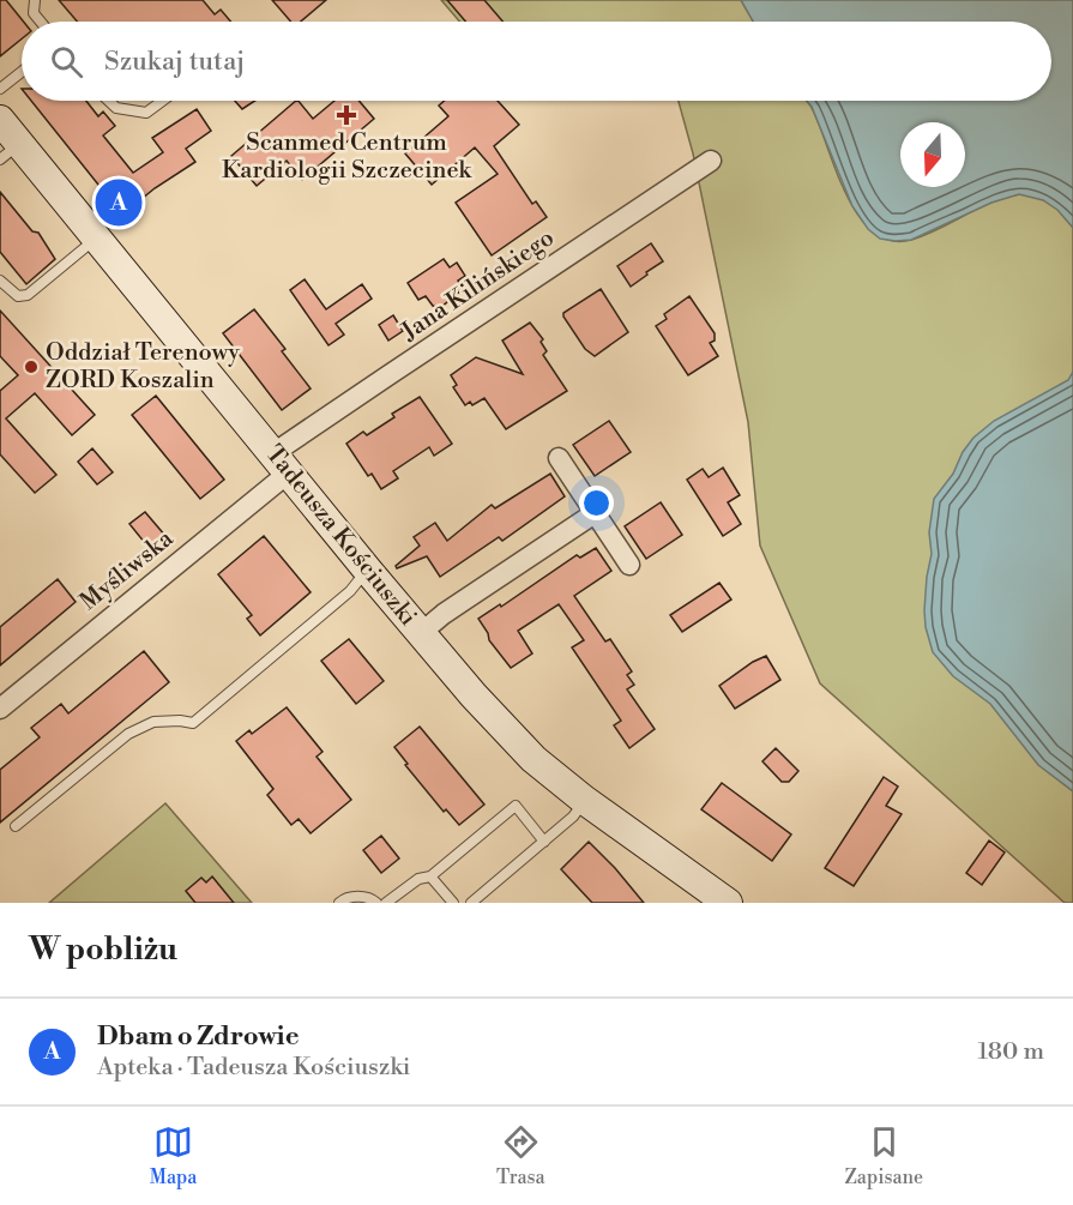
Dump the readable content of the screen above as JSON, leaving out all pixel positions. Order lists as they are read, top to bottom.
{
  "streets": {
    "street": ["Jana Kilińskiego", "Tadeusza Kościuszki", "Myśliwska"]
  },
  "crossings": [
    ["Jana Kilińskiego", "Tadeusza Kościuszki"],
    ["Jana Kilińskiego", "Myśliwska"],
    ["Tadeusza Kościuszki", "Myśliwska"]
  ],
  "places": {
    "health": ["Scanmed Centrum Kardiologii Szczecinek"],
    "other": ["Oddział Terenowy ZORD Koszalin"]
  },
  "north": "bottom",
  "page": {
    "search": "Szukaj tutaj",
    "pins": "A",
    "heading": "W pobliżu",
    "list": [
      {
        "mark": "A",
        "name": "Dbam o Zdrowie",
        "note": "Apteka · Tadeusza Kościuszki",
        "value": "180 m"
      }
    ],
    "nav": ["Mapa", "Trasa", "Zapisane"]
  }
}
